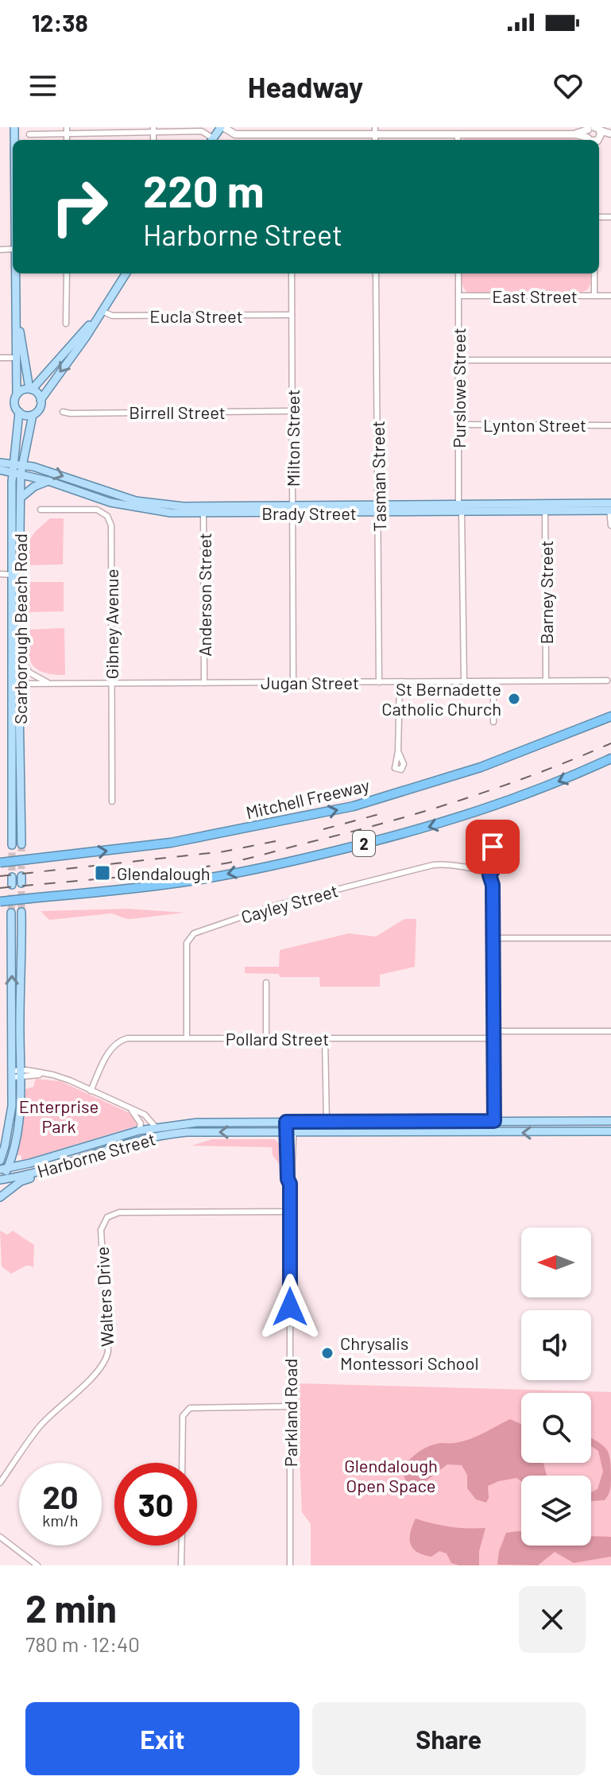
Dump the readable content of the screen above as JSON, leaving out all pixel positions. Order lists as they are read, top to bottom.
{
  "streets": {
    "highway": ["Mitchell Freeway", "2"],
    "main road": ["Brady Street", "Scarborough Beach Road", "Harborne Street"],
    "street": [
      "East Street",
      "Eucla Street",
      "Purslowe Street",
      "Birrell Street",
      "Lynton Street",
      "Milton Street",
      "Tasman Street",
      "Barney Street",
      "Anderson Street",
      "Gibney Avenue",
      "Jugan Street",
      "Cayley Street",
      "Pollard Street",
      "Walters Drive",
      "Parkland Road"
    ]
  },
  "crossings": [
    ["East Street", "Purslowe Street"],
    ["Eucla Street", "Milton Street"],
    ["Purslowe Street", "Lynton Street"],
    ["Purslowe Street", "Brady Street"],
    ["Purslowe Street", "Jugan Street"],
    ["Birrell Street", "Milton Street"],
    ["Milton Street", "Brady Street"],
    ["Milton Street", "Jugan Street"],
    ["Tasman Street", "Brady Street"],
    ["Tasman Street", "Jugan Street"],
    ["Brady Street", "Barney Street"],
    ["Brady Street", "Anderson Street"],
    ["Brady Street", "Scarborough Beach Road"],
    ["Barney Street", "Jugan Street"],
    ["Anderson Street", "Jugan Street"],
    ["Gibney Avenue", "Jugan Street"],
    ["Scarborough Beach Road", "Jugan Street"],
    ["Cayley Street", "Pollard Street"],
    ["Pollard Street", "Harborne Street"],
    ["Harborne Street", "Parkland Road"],
    ["Walters Drive", "Parkland Road"]
  ],
  "parks": ["Enterprise Park", "Glendalough Open Space"],
  "places": {
    "other": ["St Bernadette Catholic Church", "Chrysalis Montessori School"],
    "transit": ["Glendalough"]
  },
  "north": "left",
  "page": {
    "status": "12:38",
    "header": "Headway",
    "turn": ["220 m", "Harborne Street"],
    "speed": "20 km/h",
    "limit": "30",
    "heading": ["2 min", "780 m · 12:40"],
    "buttons": ["Exit", "Share"]
  }
}
